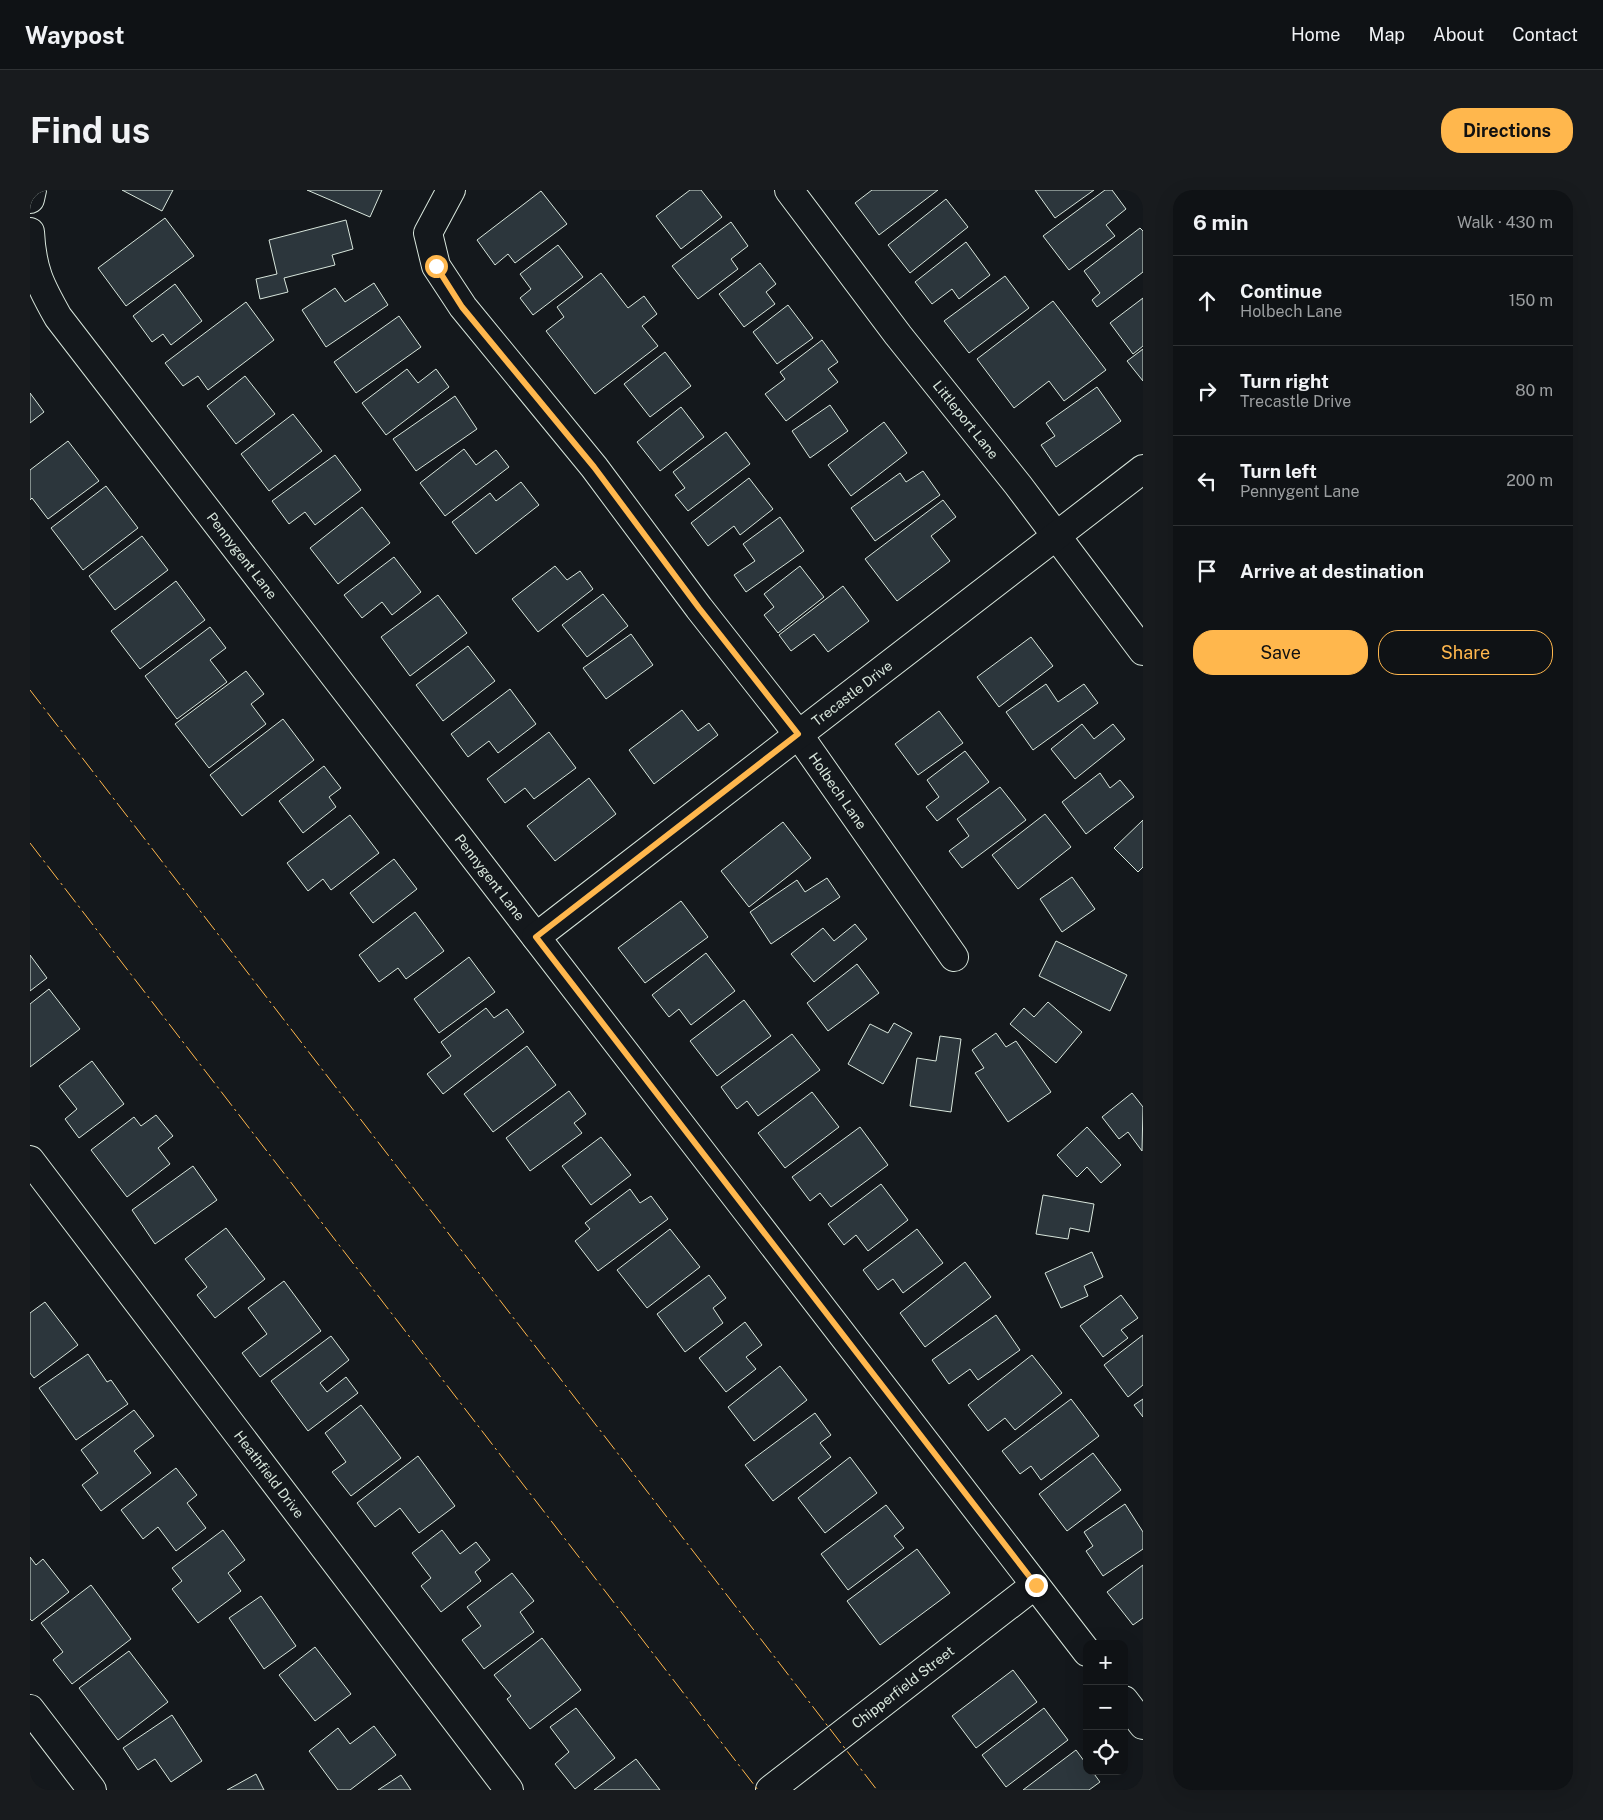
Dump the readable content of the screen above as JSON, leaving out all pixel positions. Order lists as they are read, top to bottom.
{
  "streets": {
    "street": [
      "Littleport Lane",
      "Pennygent Lane",
      "Trecastle Drive",
      "Holbech Lane",
      "Heathfield Drive",
      "Chipperfield Street"
    ]
  },
  "crossings": [
    ["Littleport Lane", "Trecastle Drive"],
    ["Pennygent Lane", "Trecastle Drive"],
    ["Pennygent Lane", "Chipperfield Street"],
    ["Trecastle Drive", "Holbech Lane"]
  ],
  "page": {
    "header": "Waypost",
    "nav": [
      "Home",
      "Map",
      "About",
      "Contact"
    ],
    "buttons": [
      "Directions",
      ["Save", "Share"]
    ],
    "title": "Find us",
    "heading": ["6 min", "Walk · 430 m"],
    "list": [
      ["Continue", "Holbech Lane", "150 m"],
      ["Turn right", "Trecastle Drive", "80 m"],
      ["Turn left", "Pennygent Lane", "200 m"],
      "Arrive at destination"
    ],
    "map_buttons": ["+", "−"]
  }
}
